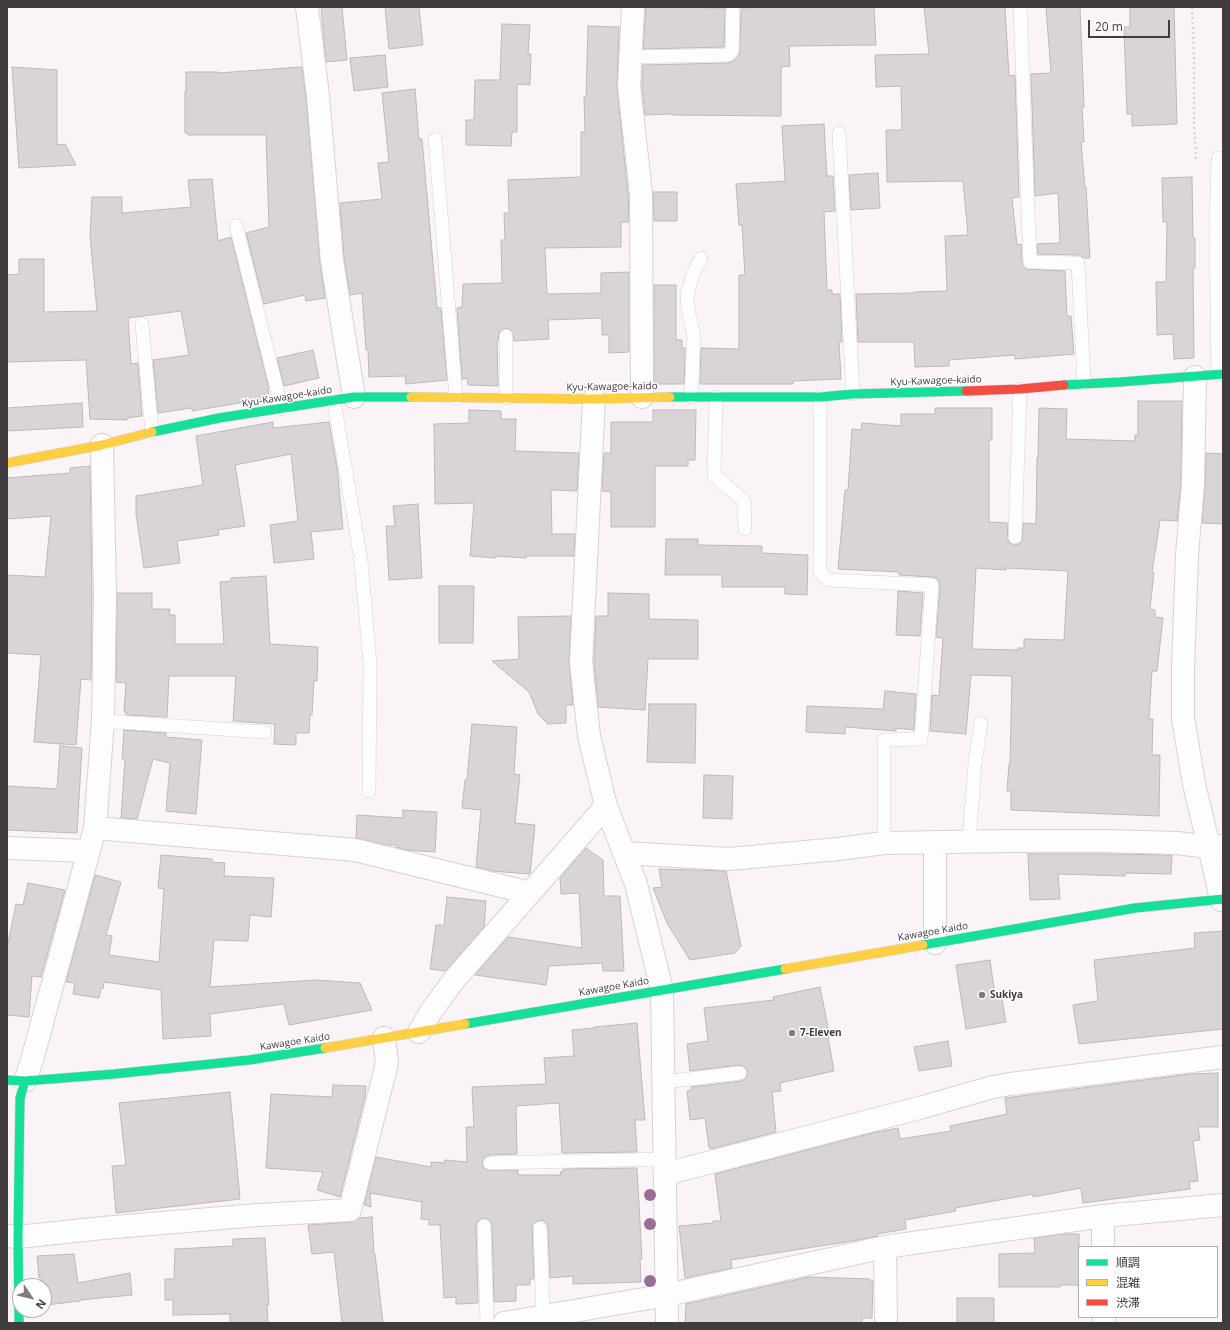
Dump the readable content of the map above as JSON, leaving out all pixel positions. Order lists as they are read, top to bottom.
{
  "streets": {
    "main road": ["Kyu-Kawagoe-kaido", "Kawagoe Kaido"]
  },
  "places": ["Sukiya", "7-Eleven"],
  "legend": ["順調", "混雑", "渋滞"],
  "scale_bar": "20 m",
  "north": "bottom right"
}
